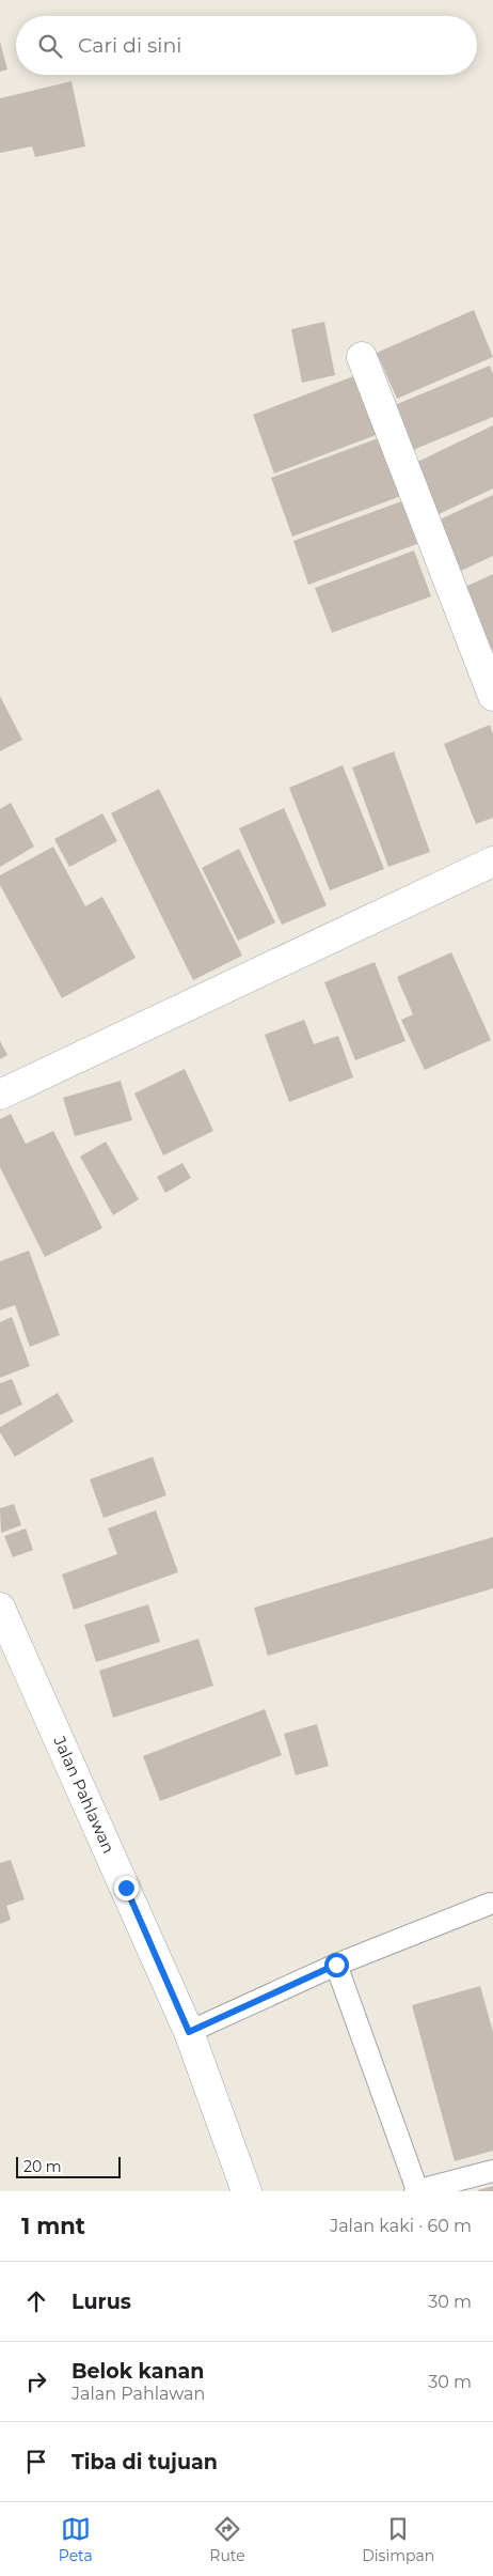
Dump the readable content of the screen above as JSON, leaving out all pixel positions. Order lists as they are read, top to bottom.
{
  "streets": {
    "street": ["Jalan Pahlawan"]
  },
  "scale_bar": "20 m",
  "page": {
    "search": "Cari di sini",
    "scale": "20 m",
    "heading": ["1 mnt", "Jalan kaki · 60 m"],
    "list": [
      ["Lurus", "30 m"],
      ["Belok kanan", "Jalan Pahlawan", "30 m"],
      "Tiba di tujuan"
    ],
    "nav": ["Peta", "Rute", "Disimpan"]
  }
}
